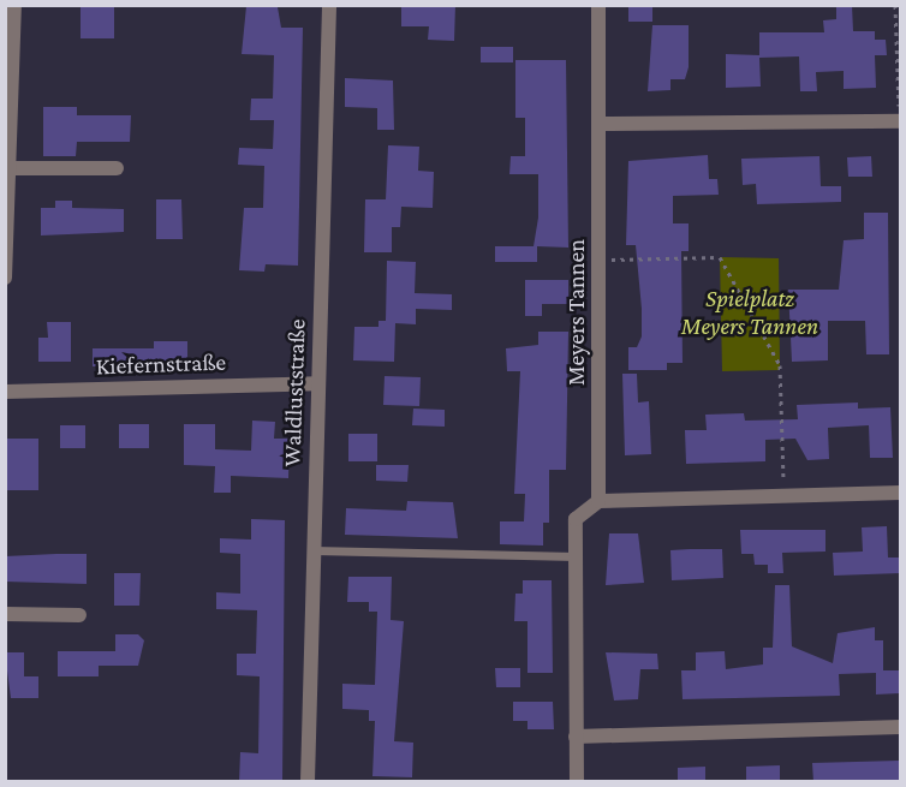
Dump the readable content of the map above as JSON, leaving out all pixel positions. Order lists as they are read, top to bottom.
{
  "streets": {
    "street": ["Meyers Tannen", "Kiefernstraße", "Waldluststraße"]
  },
  "crossings": [
    ["Kiefernstraße", "Waldluststraße"]
  ],
  "parks": ["Spielplatz Meyers Tannen"]
}
